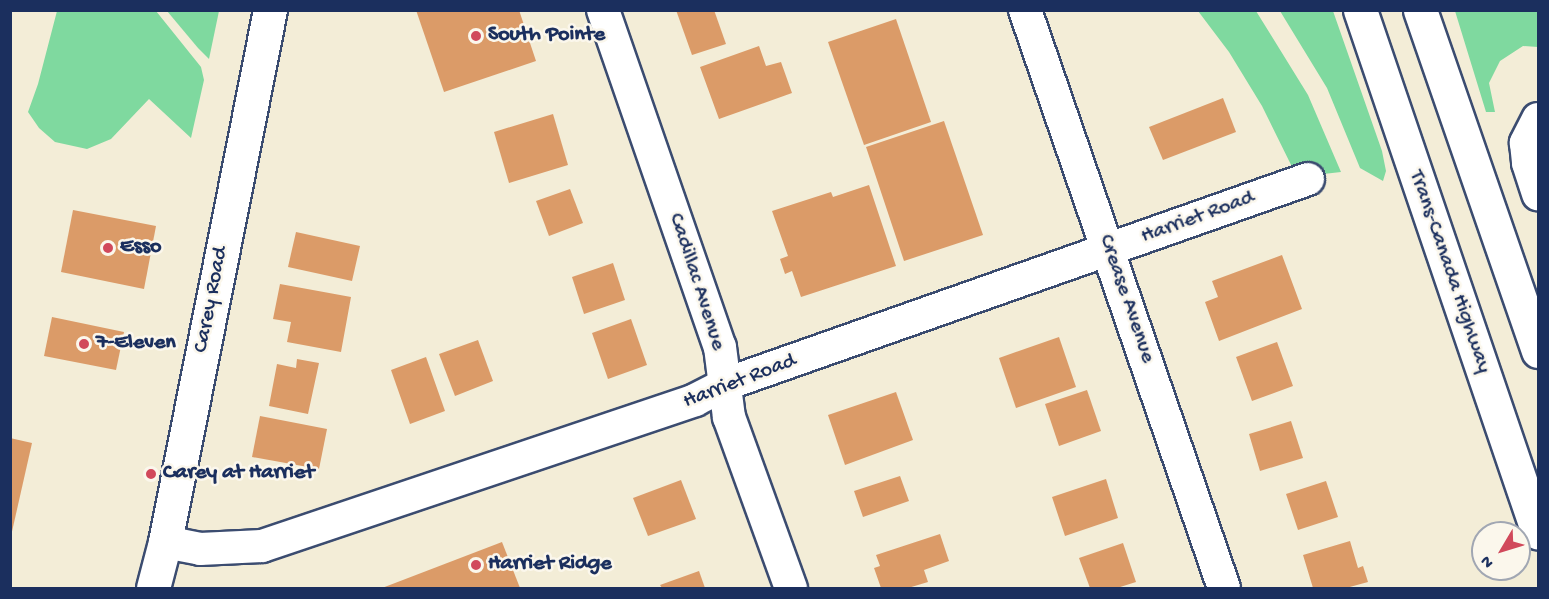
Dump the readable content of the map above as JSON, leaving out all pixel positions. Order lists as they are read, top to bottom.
{
  "streets": {
    "main road": ["Trans-Canada Highway", "Carey Road"],
    "street": ["Harriet Road", "Cadillac Avenue", "Crease Avenue"]
  },
  "crossings": [
    ["Harriet Road", "Cadillac Avenue"],
    ["Harriet Road", "Crease Avenue"],
    ["Harriet Road", "Carey Road"]
  ],
  "places": [
    "South Pointe",
    "Esso",
    "7-Eleven",
    "Carey at Harriet",
    "Harriet Ridge"
  ],
  "north": "bottom left"
}
